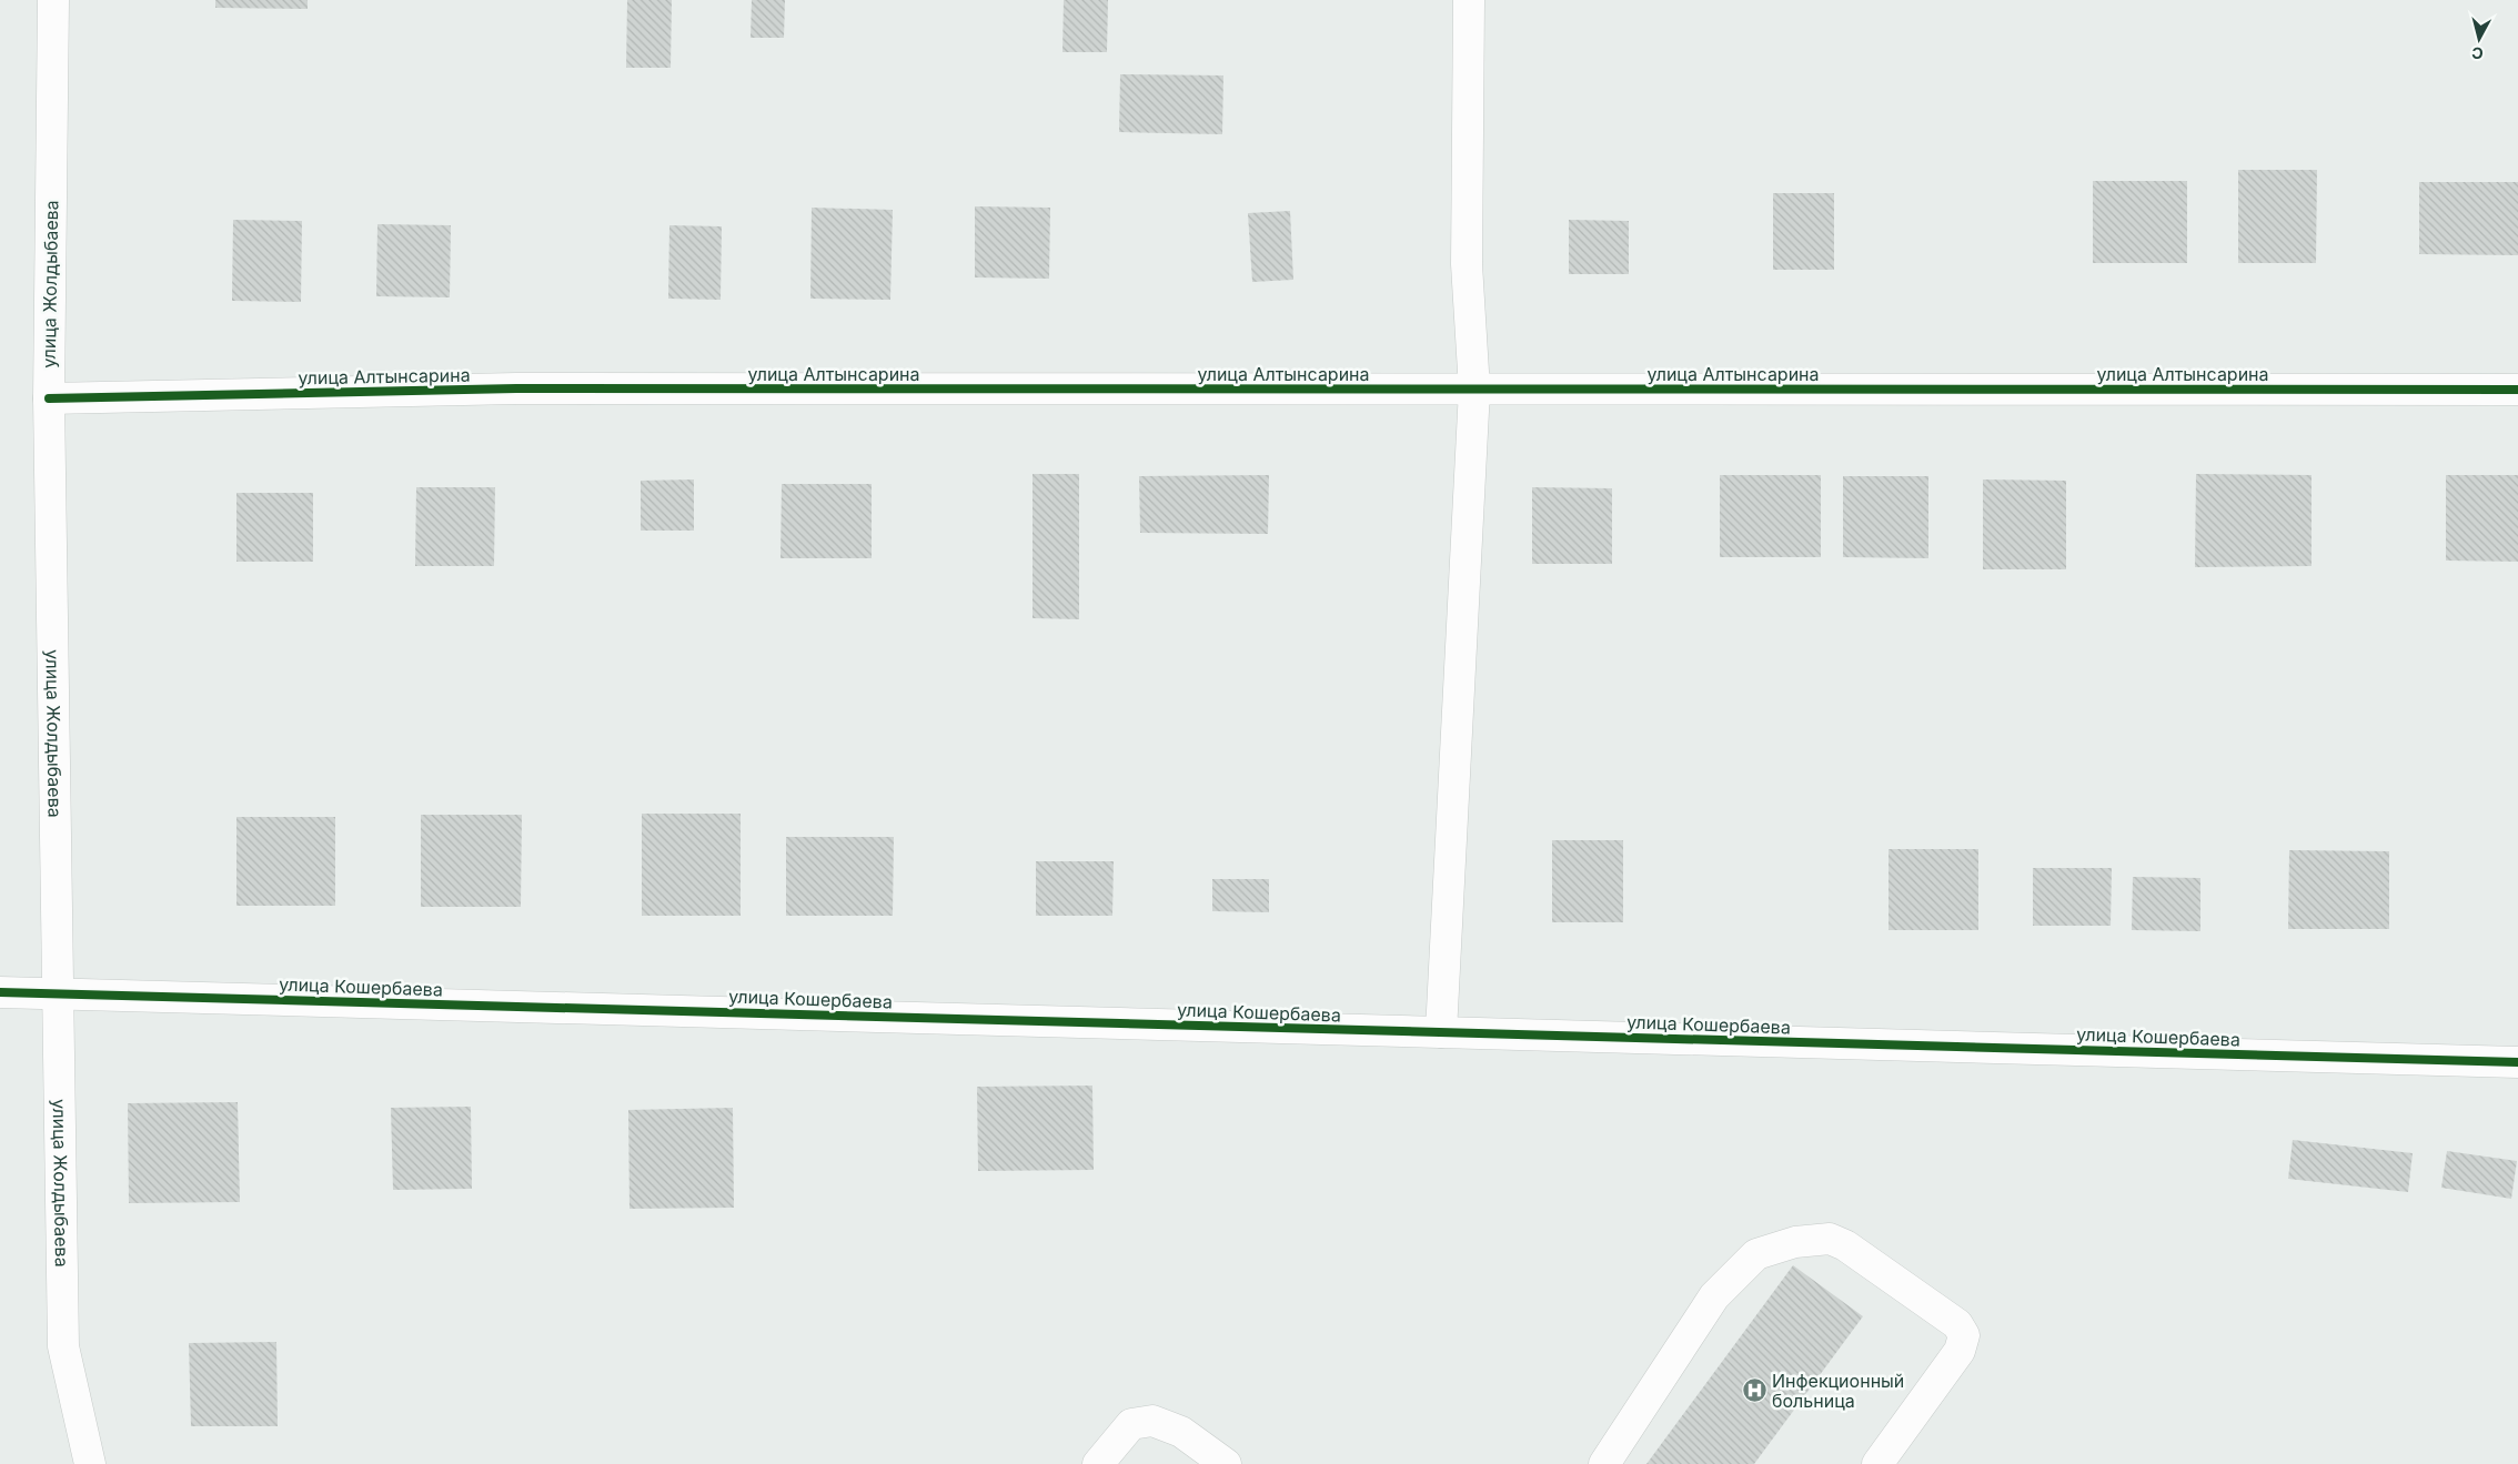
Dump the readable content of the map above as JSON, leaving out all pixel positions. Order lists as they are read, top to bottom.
{
  "streets": {
    "street": ["улица Жолдыбаева", "улица Алтынсарина", "улица Кошербаева"]
  },
  "crossings": [
    ["улица Жолдыбаева", "улица Алтынсарина"],
    ["улица Жолдыбаева", "улица Кошербаева"]
  ],
  "places": {
    "hospital": ["Инфекционный больница"]
  },
  "north": "bottom"
}
